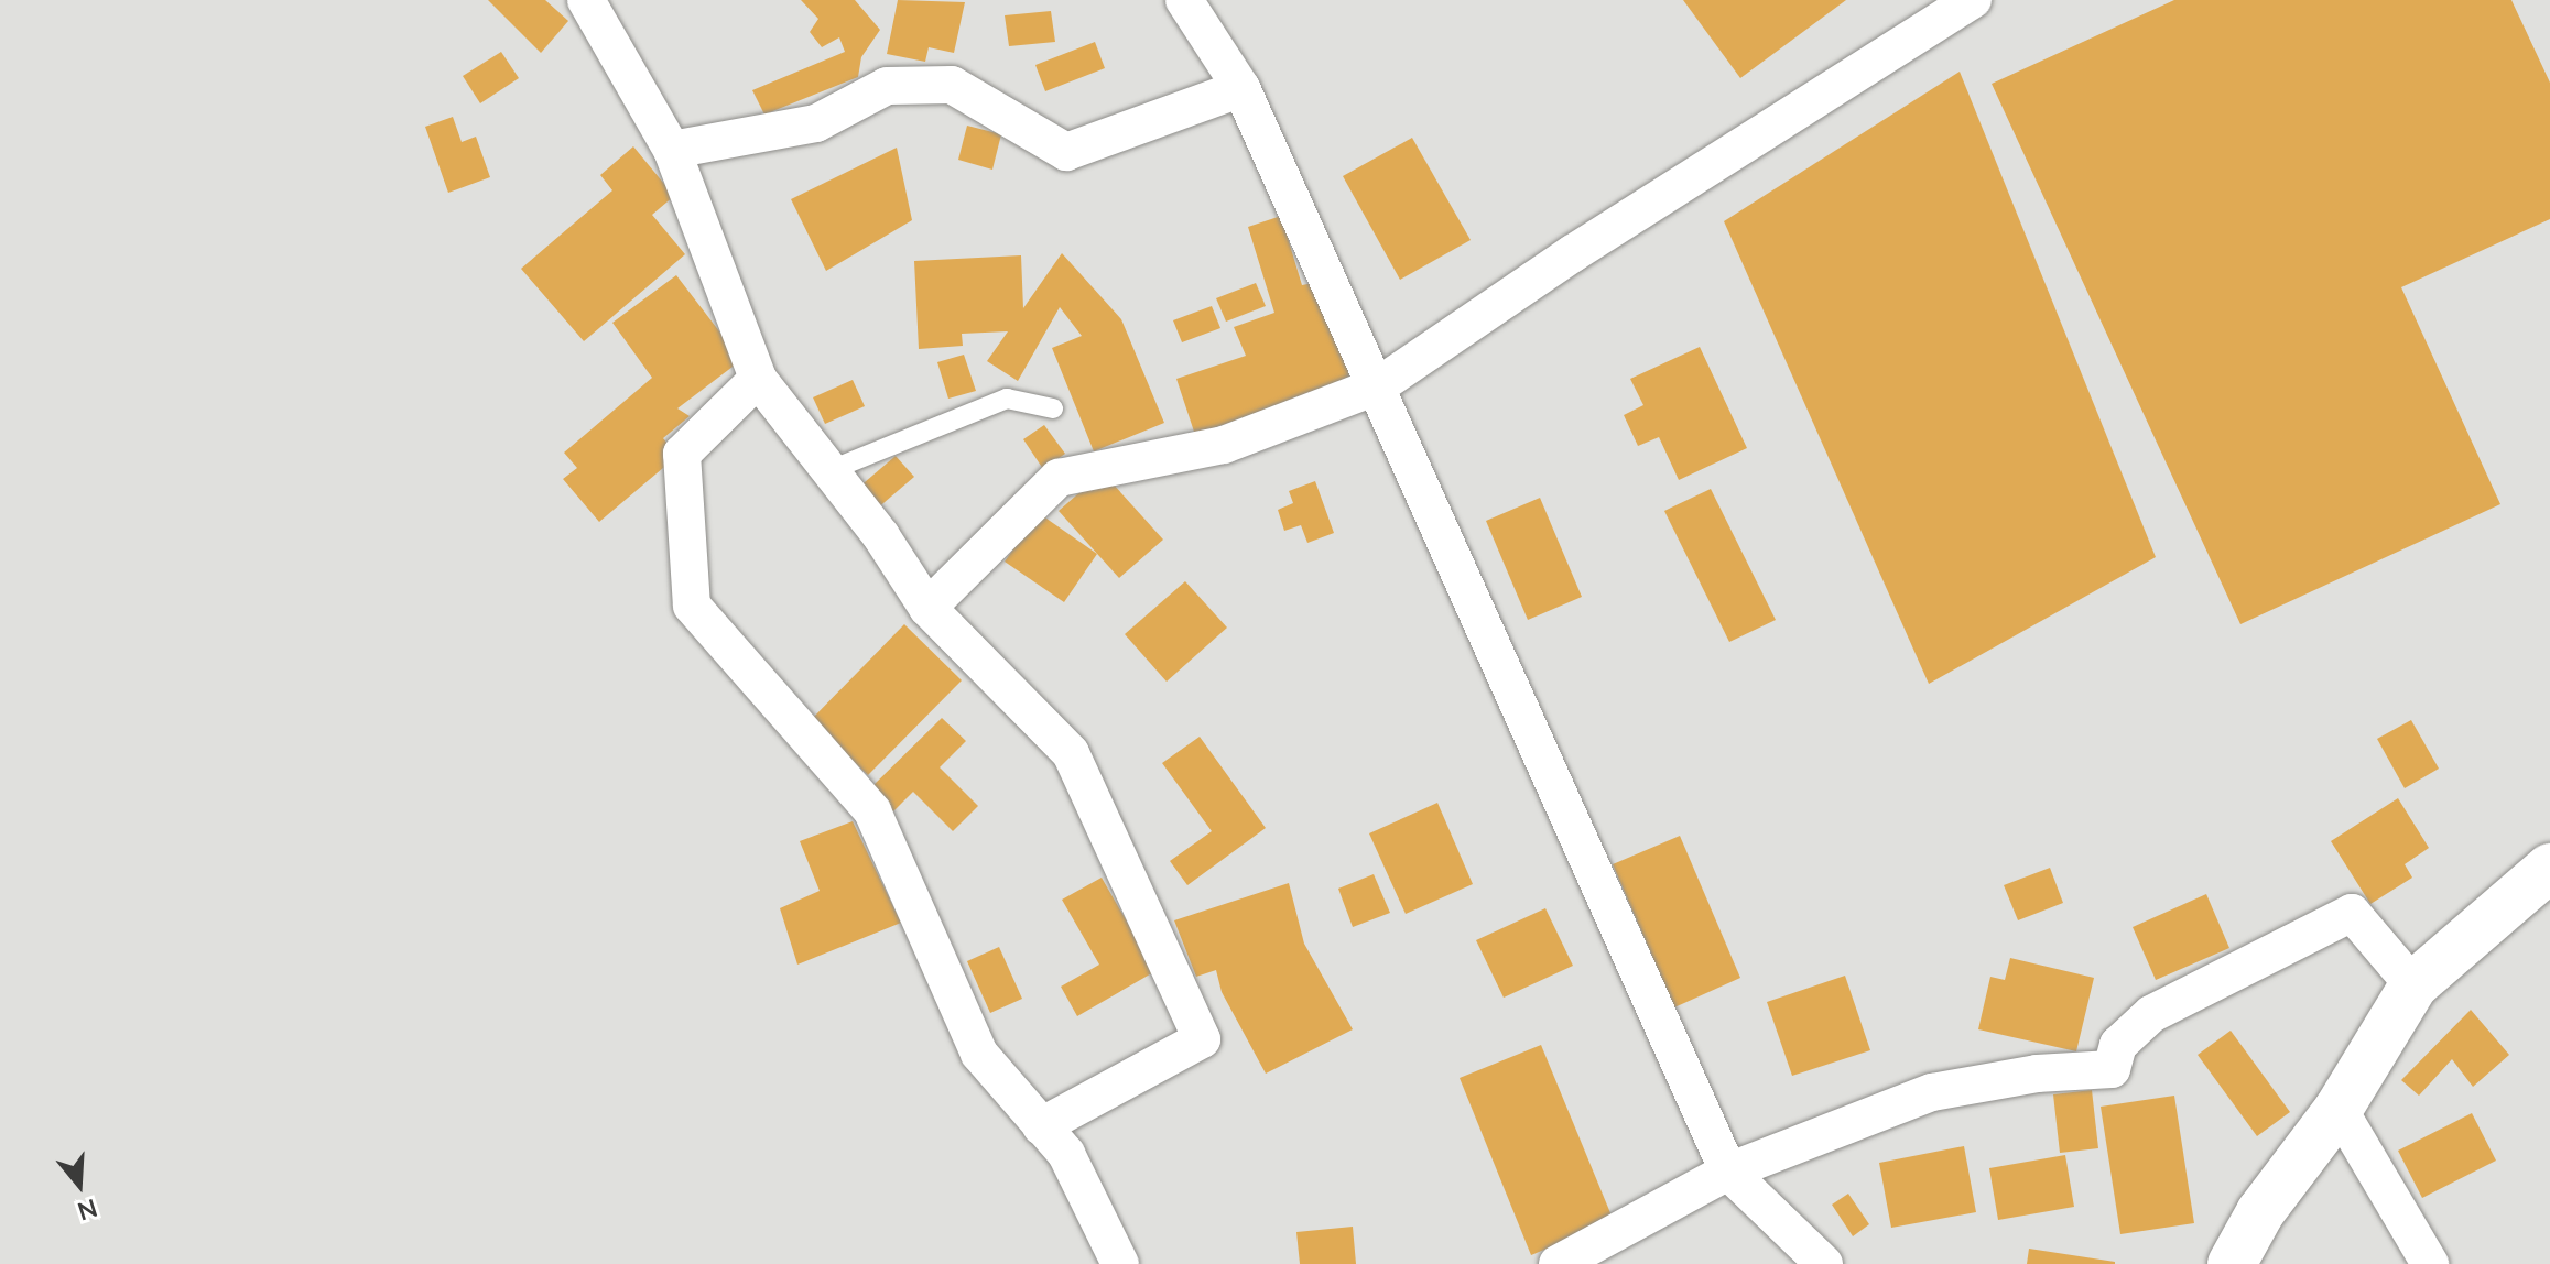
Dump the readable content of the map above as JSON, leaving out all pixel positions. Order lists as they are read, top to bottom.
{
  "north": "bottom"
}
